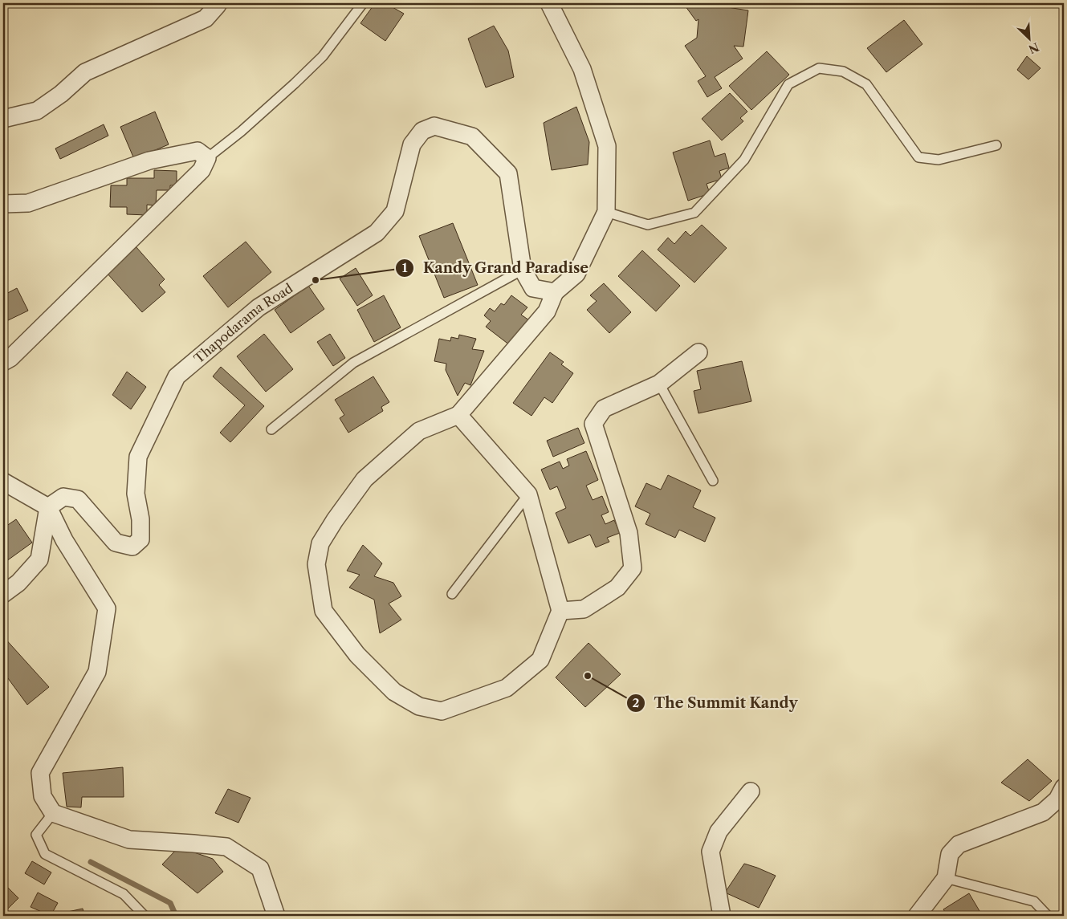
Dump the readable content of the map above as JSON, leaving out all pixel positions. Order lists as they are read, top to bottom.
{
  "streets": {
    "street": ["Thapodarama Road"]
  },
  "places": ["Kandy Grand Paradise", "The Summit Kandy"],
  "north": "bottom right"
}
